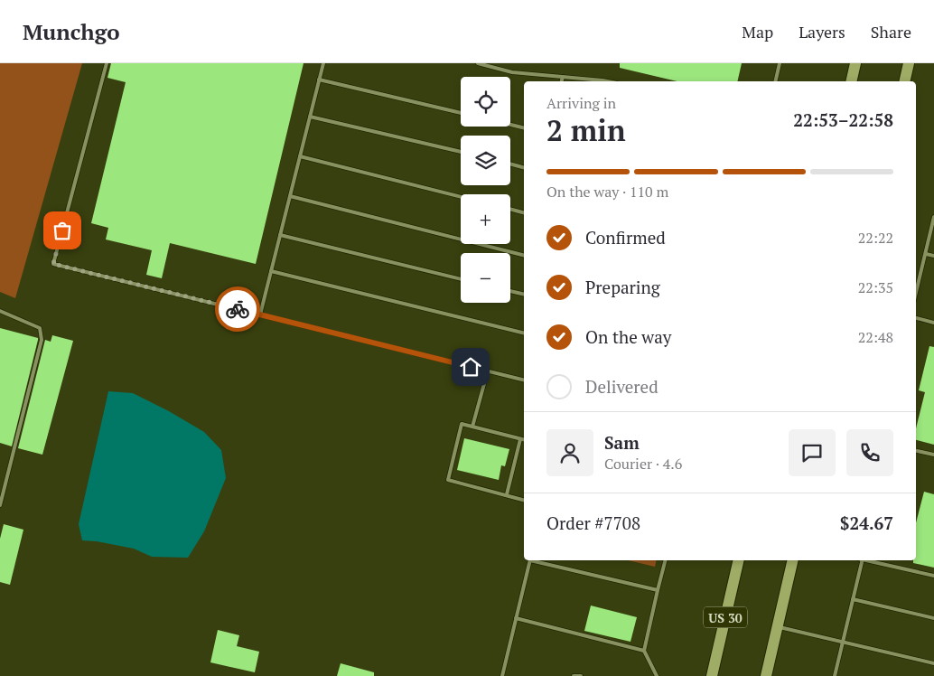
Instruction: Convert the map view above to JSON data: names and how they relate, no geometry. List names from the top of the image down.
{
  "streets": {
    "main road": ["US 30"]
  },
  "page": {
    "header": "Munchgo",
    "nav": ["Map", "Layers", "Share"],
    "map_buttons": ["+", "−"],
    "heading": ["2 min", "Arriving in", "22:53–22:58"],
    "panel": [
      "Sam",
      "Courier · 4.6",
      "Order #7708",
      "$24.67"
    ],
    "bar": "On the way · 110 m",
    "list": [
      ["Confirmed", "22:22"],
      ["Preparing", "22:35"],
      ["On the way", "22:48"],
      "Delivered"
    ]
  }
}
